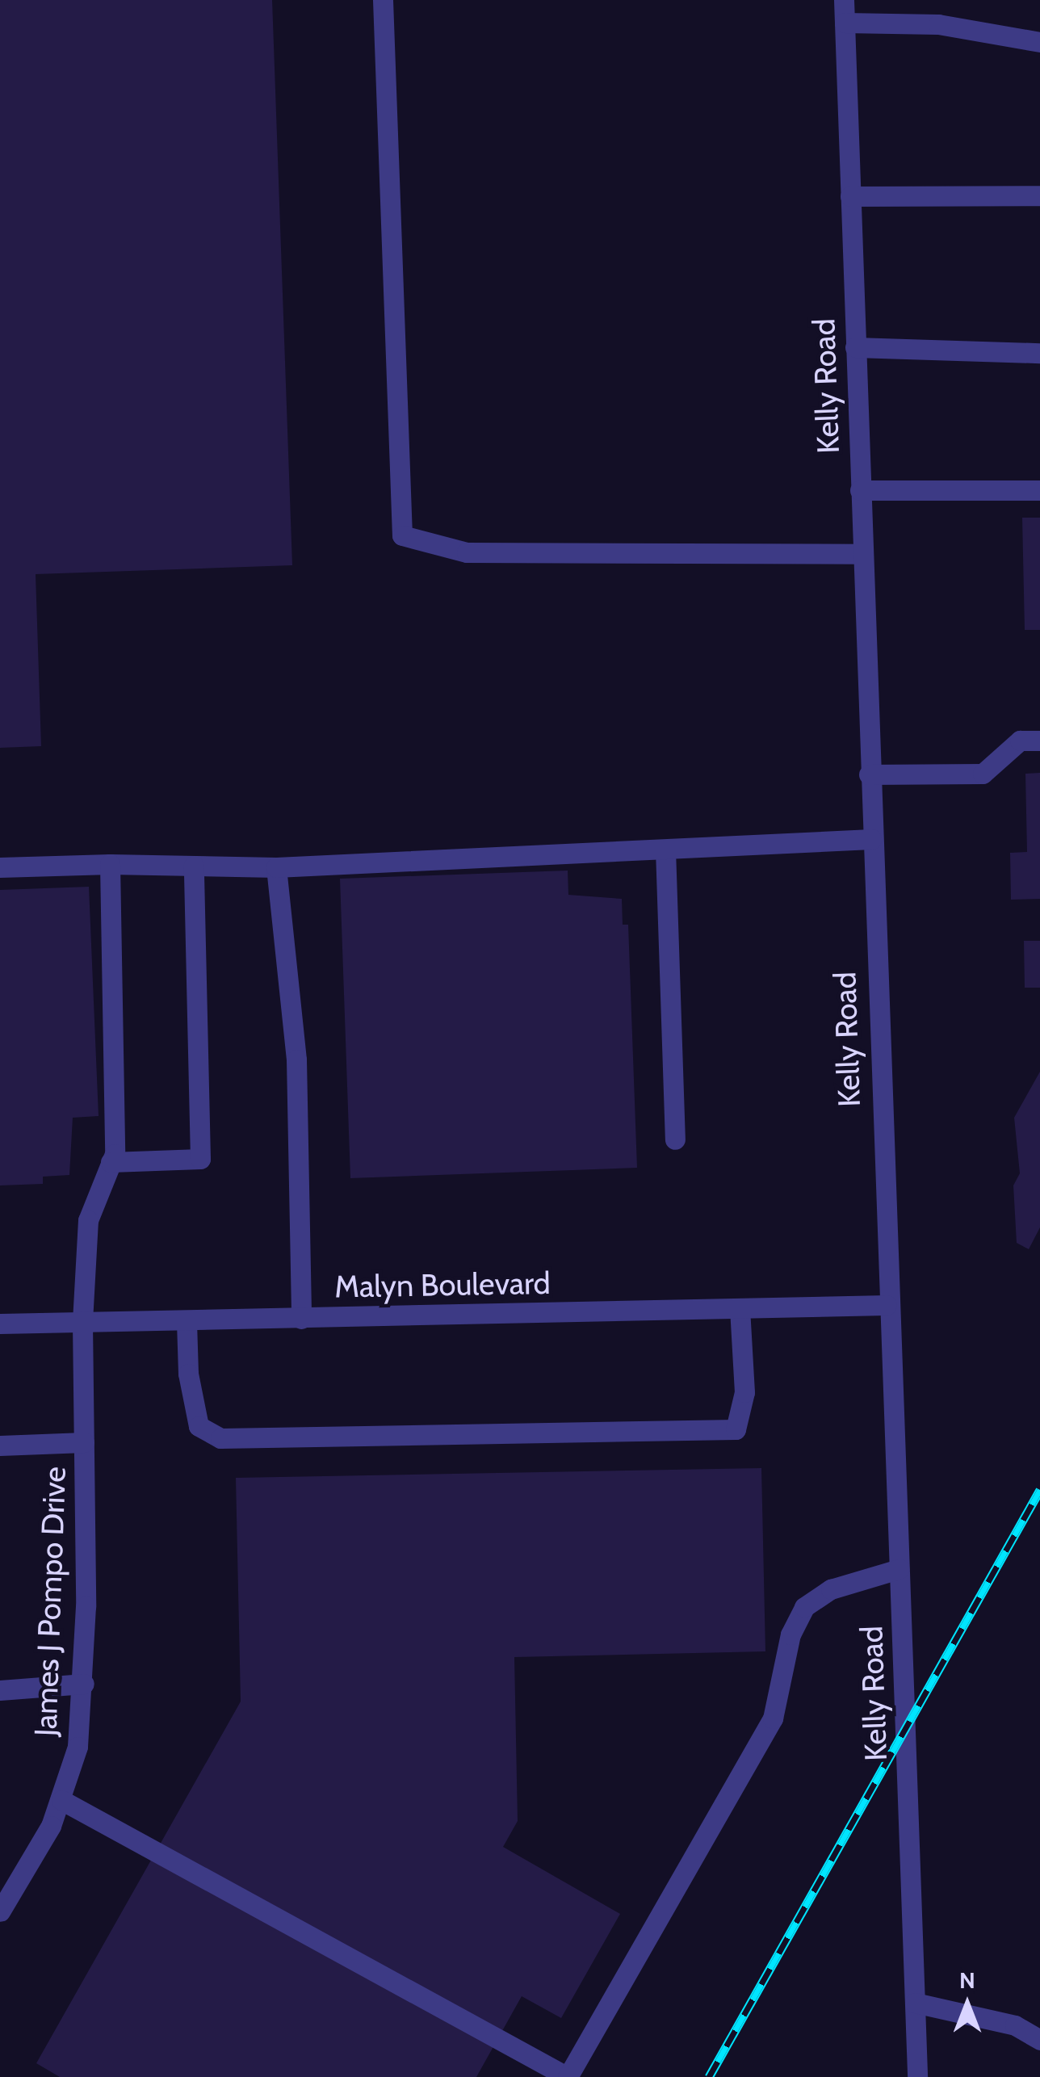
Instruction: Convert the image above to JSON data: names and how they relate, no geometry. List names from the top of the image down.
{
  "streets": {
    "street": ["Kelly Road", "Malyn Boulevard", "James J Pompo Drive"]
  },
  "crossings": [
    ["Kelly Road", "Malyn Boulevard"],
    ["Malyn Boulevard", "James J Pompo Drive"]
  ],
  "north": "top"
}
